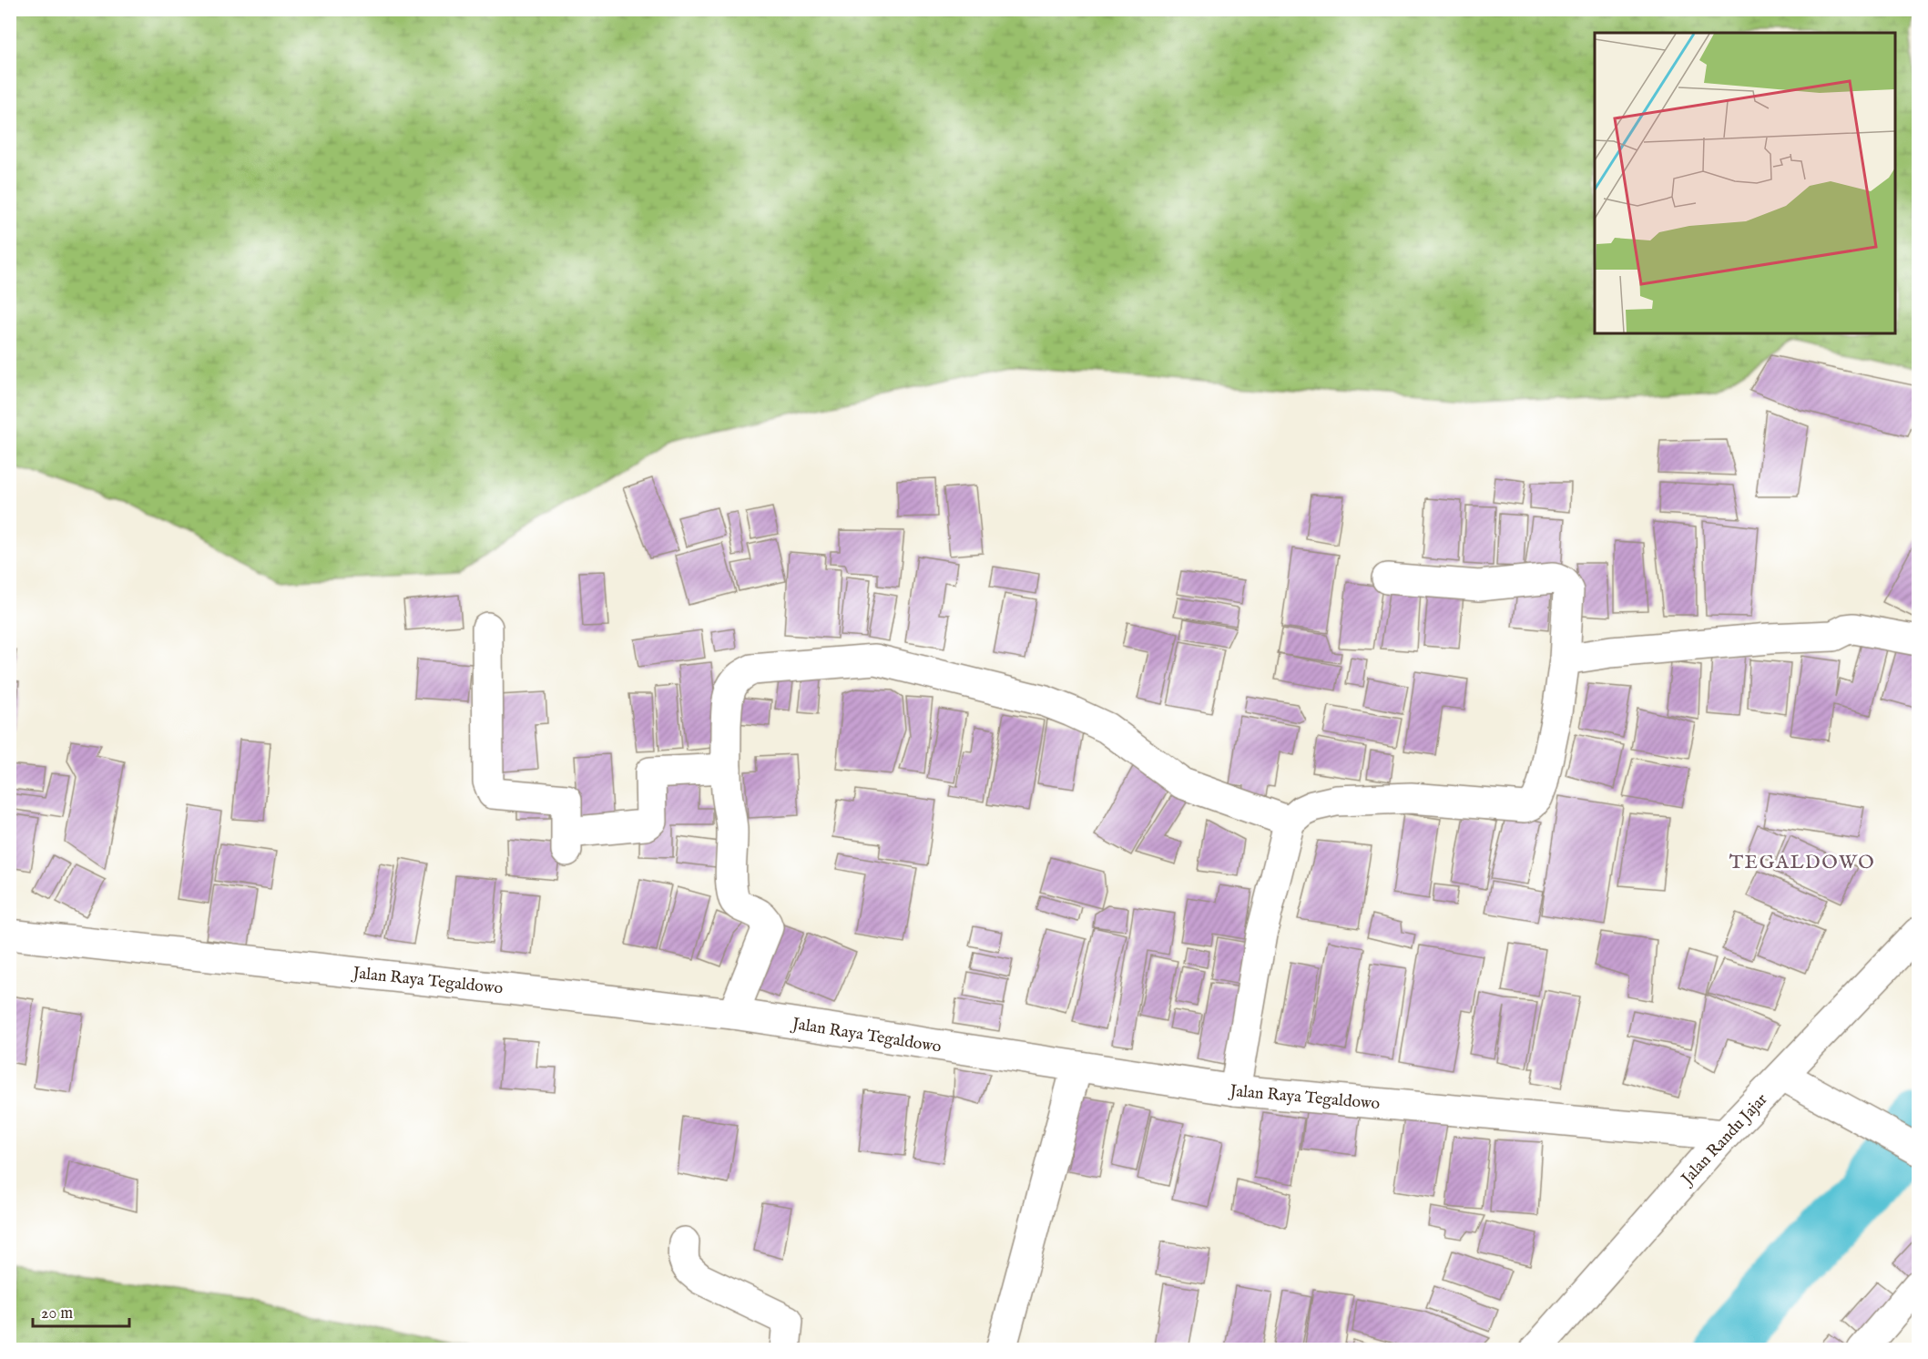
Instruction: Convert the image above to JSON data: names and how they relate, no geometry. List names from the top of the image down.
{
  "streets": {
    "street": ["Jalan Raya Tegaldowo", "Jalan Randu Jajar"]
  },
  "crossings": [
    ["Jalan Raya Tegaldowo", "Jalan Randu Jajar"]
  ],
  "districts": ["TEGALDOWO"],
  "scale_bar": "20 m"
}
